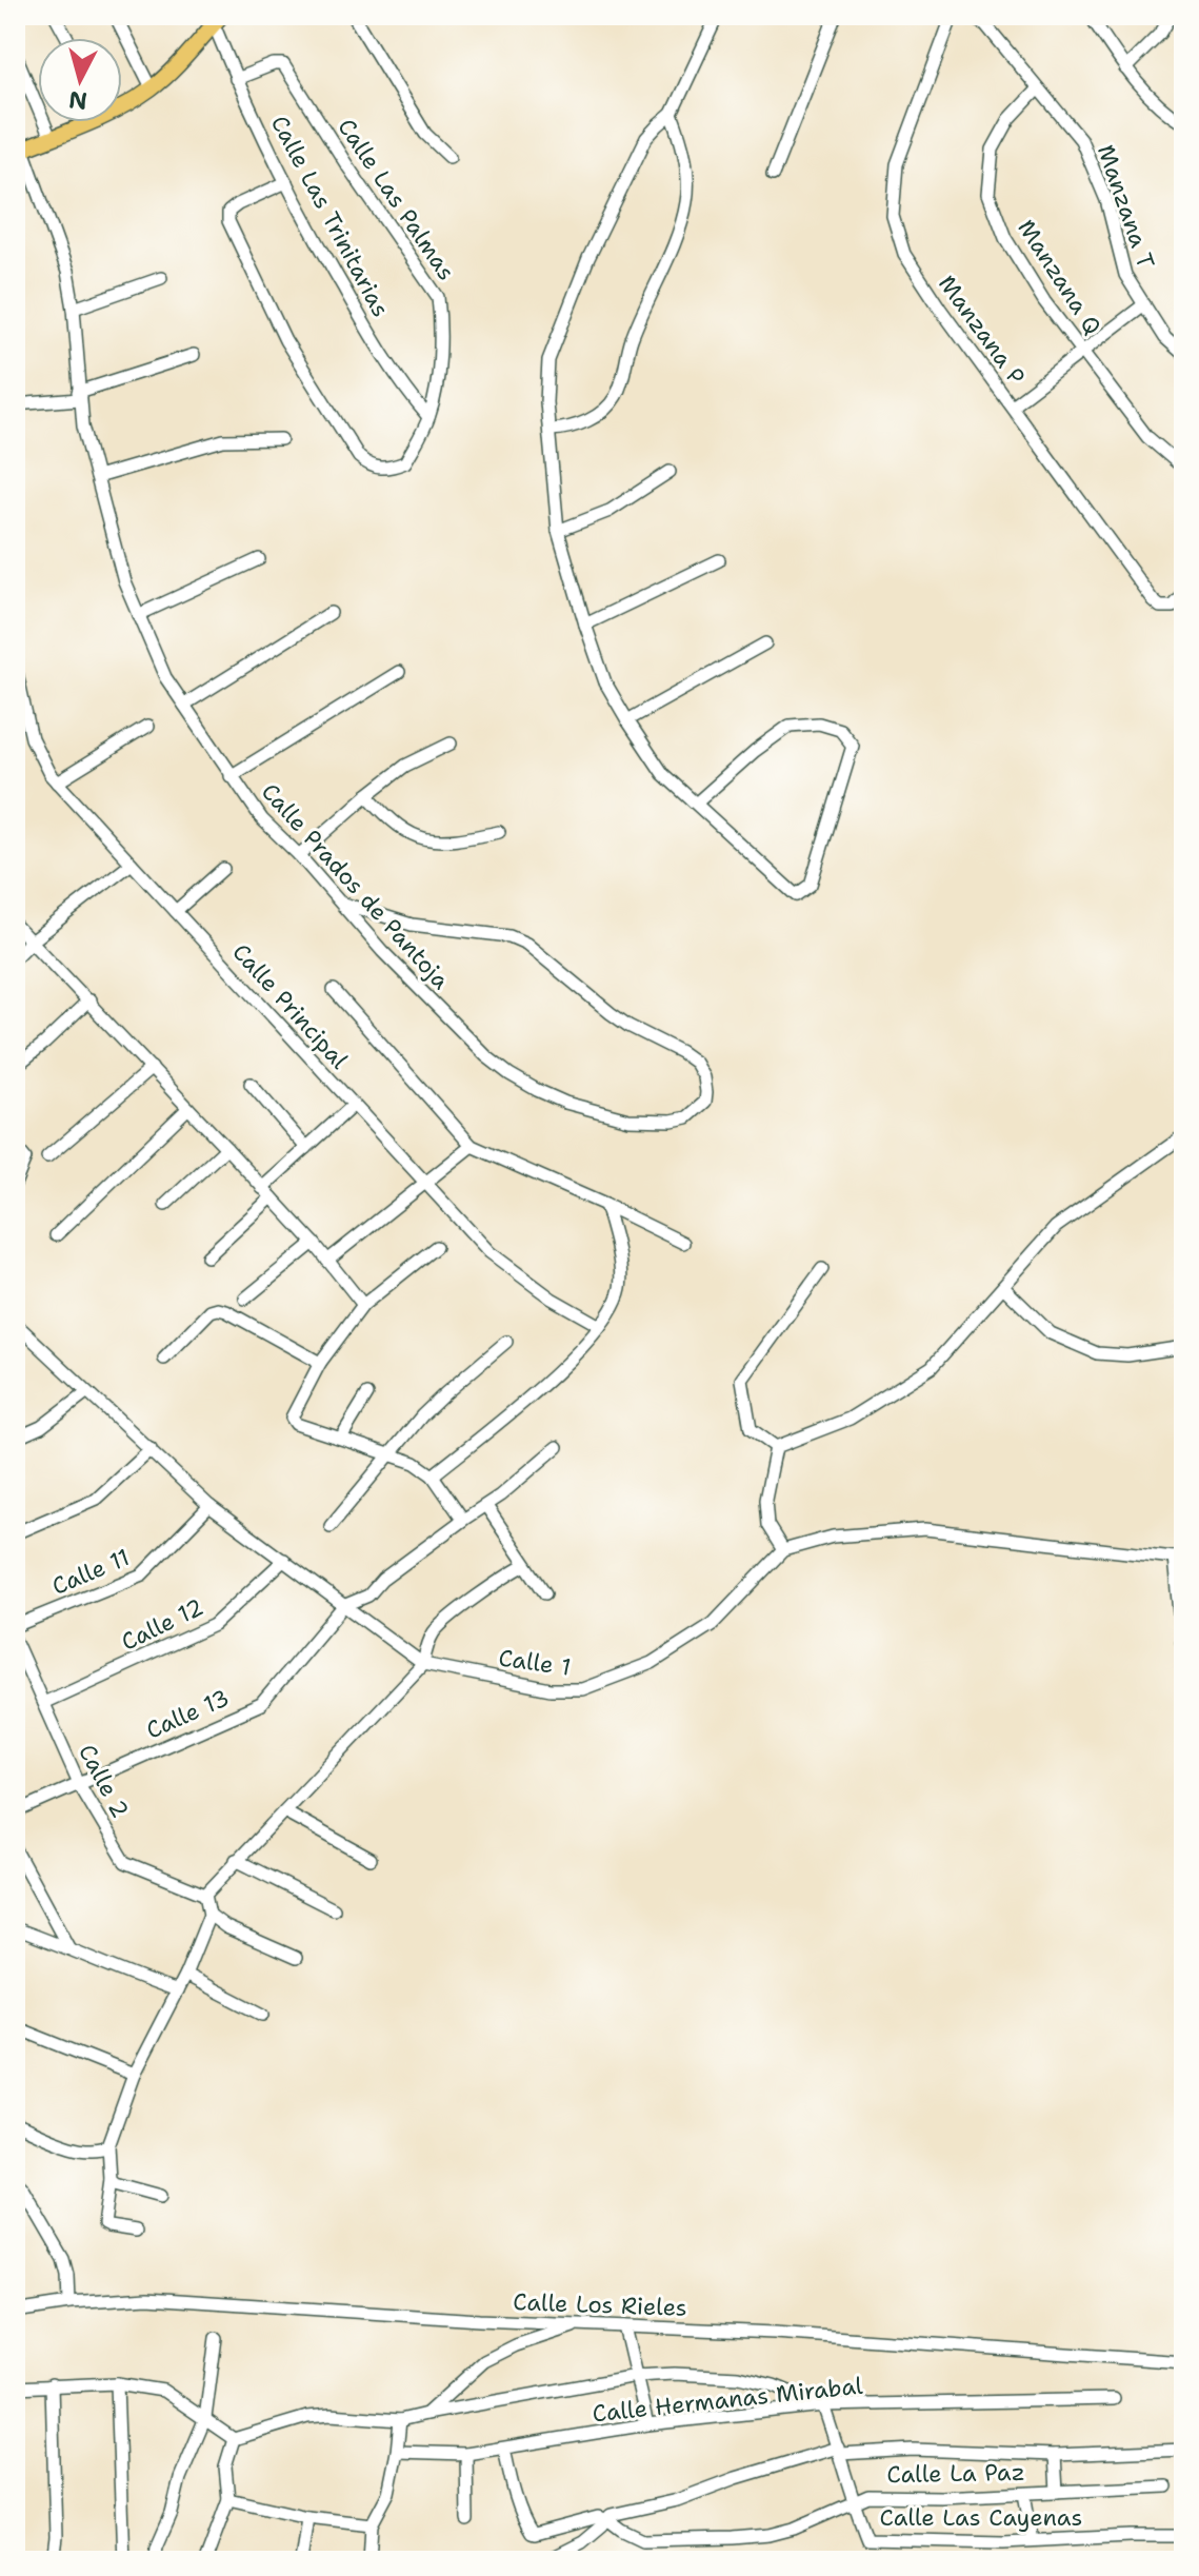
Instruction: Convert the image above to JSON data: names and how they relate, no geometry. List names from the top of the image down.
{
  "streets": {
    "street": [
      "Calle Las Palmas",
      "Manzana T",
      "Calle Las Trinitarias",
      "Manzana Q",
      "Manzana P",
      "Calle Prados de Pantoja",
      "Calle Principal",
      "Calle 11",
      "Calle 12",
      "Calle 1",
      "Calle 13",
      "Calle 2",
      "Calle Los Rieles",
      "Calle Hermanas Mirabal",
      "Calle La Paz",
      "Calle Las Cayenas"
    ]
  },
  "crossings": [
    ["Calle Las Palmas", "Calle Las Trinitarias"],
    ["Manzana T", "Manzana Q"],
    ["Calle 11", "Calle 1"],
    ["Calle 12", "Calle 1"],
    ["Calle 12", "Calle 2"],
    ["Calle 1", "Calle 13"],
    ["Calle 13", "Calle 2"],
    ["Calle Hermanas Mirabal", "Calle Las Cayenas"],
    ["Calle La Paz", "Calle Las Cayenas"]
  ],
  "north": "bottom"
}
